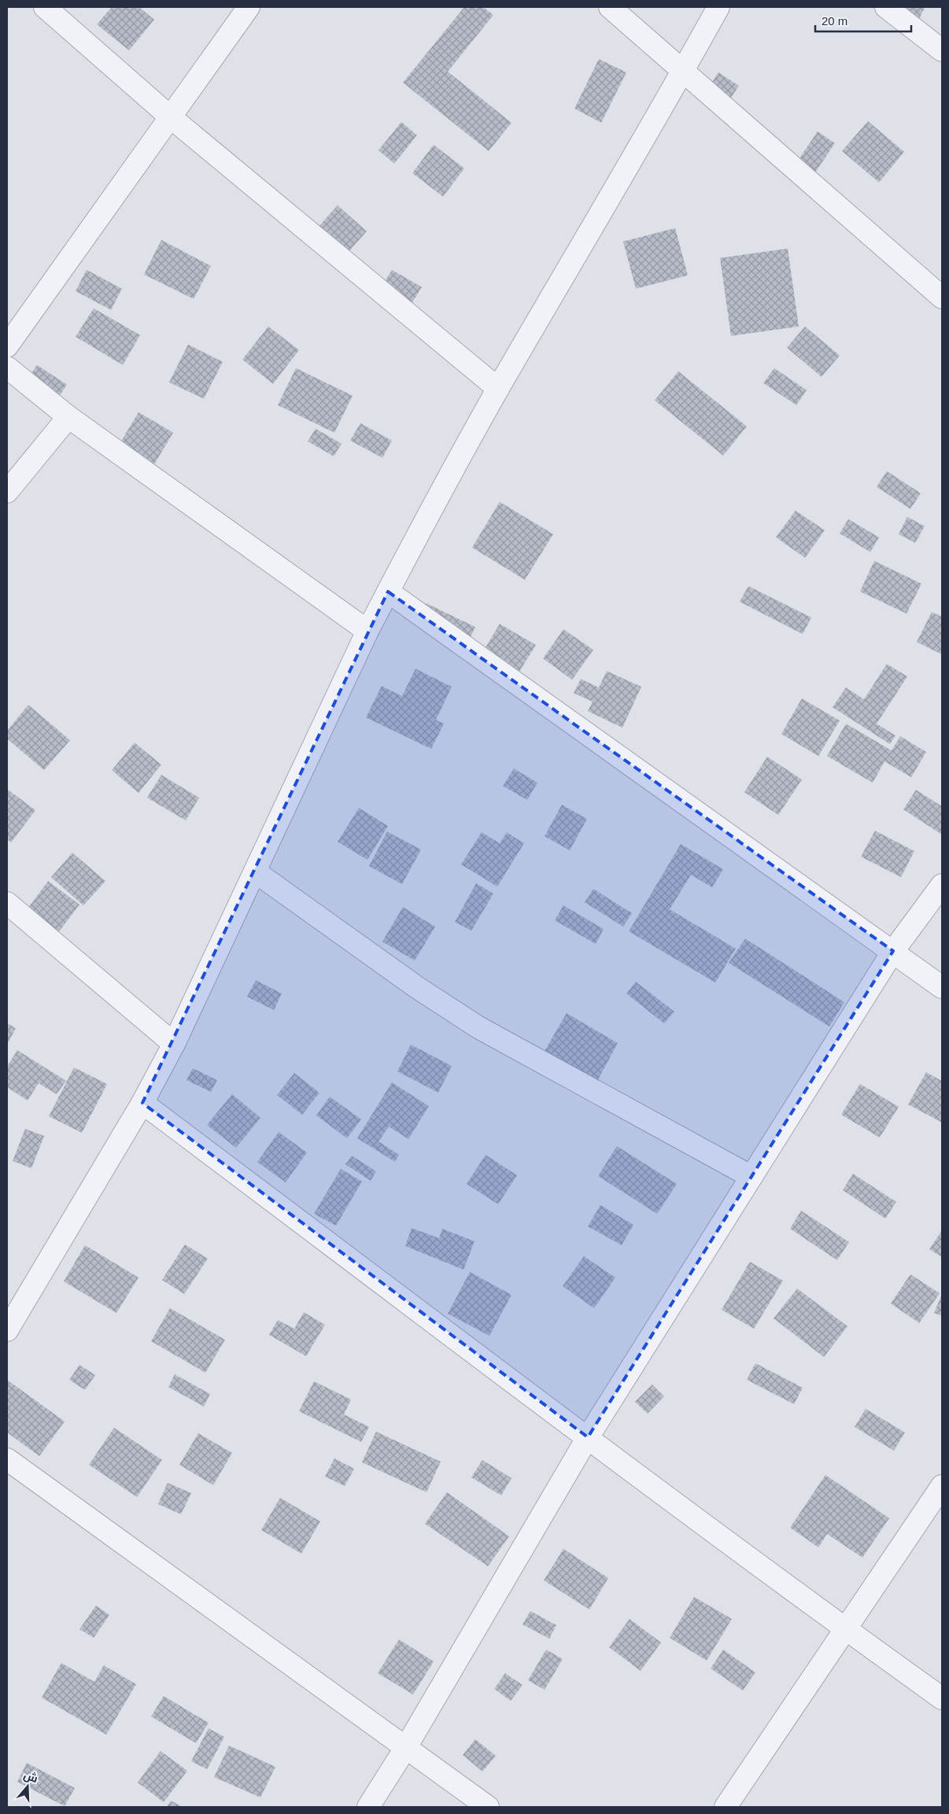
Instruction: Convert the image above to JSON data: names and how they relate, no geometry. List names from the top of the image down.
{
  "scale_bar": "20 m",
  "north": "top"
}
